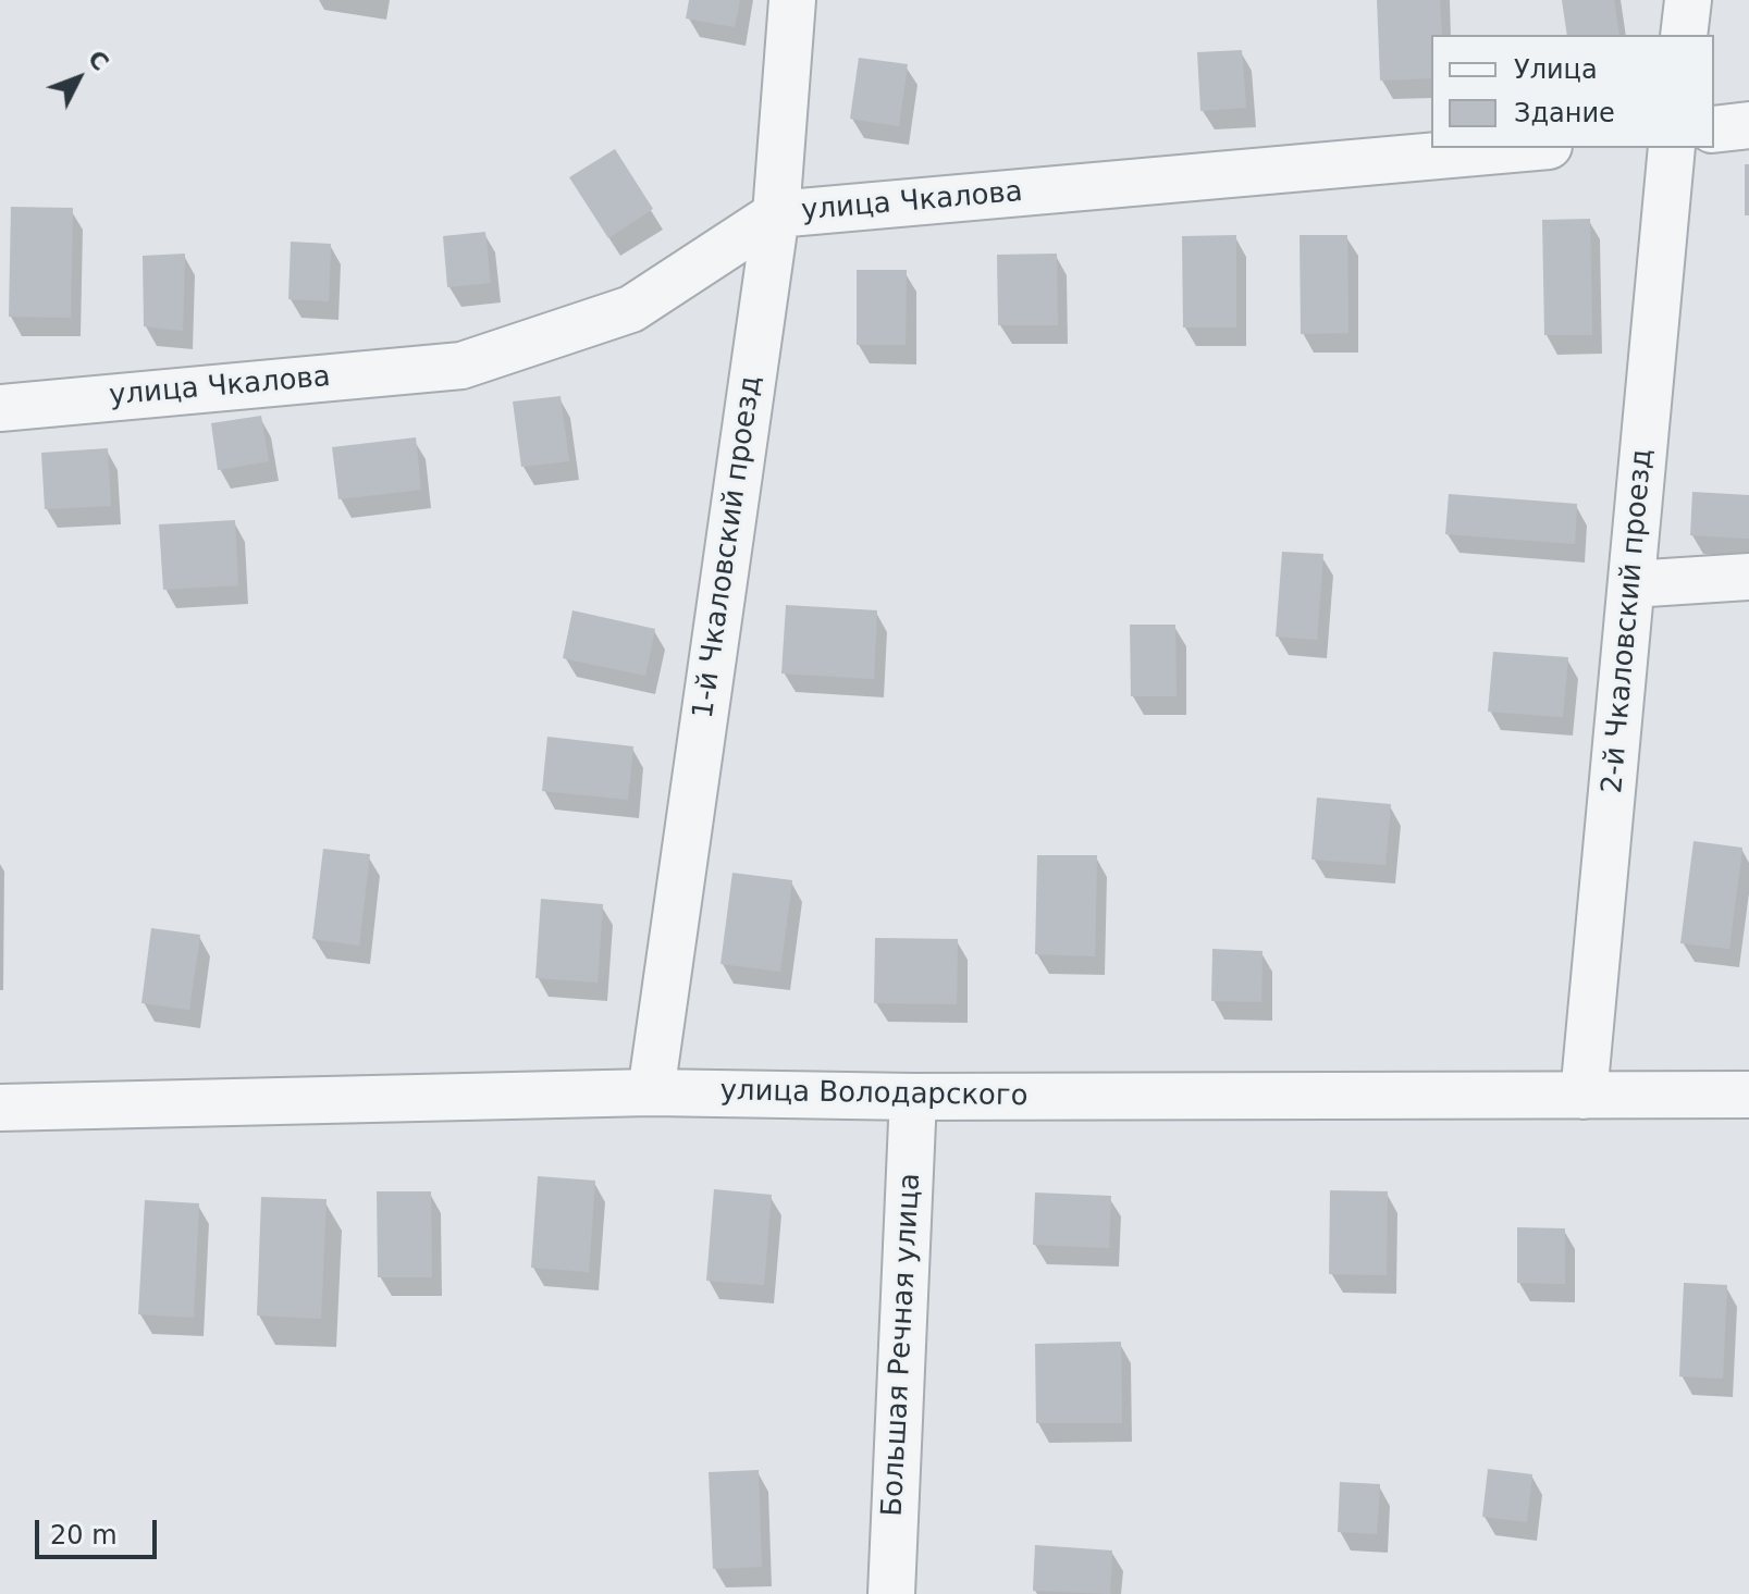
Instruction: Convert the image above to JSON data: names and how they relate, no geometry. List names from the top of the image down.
{
  "streets": {
    "street": [
      "улица Чкалова",
      "1-й Чкаловский проезд",
      "2-й Чкаловский проезд",
      "улица Володарского",
      "Большая Речная улица"
    ]
  },
  "crossings": [
    ["улица Чкалова", "1-й Чкаловский проезд"],
    ["1-й Чкаловский проезд", "улица Володарского"],
    ["2-й Чкаловский проезд", "улица Володарского"],
    ["улица Володарского", "Большая Речная улица"]
  ],
  "legend": ["Улица", "Здание"],
  "scale_bar": "20 m",
  "north": "top right"
}
